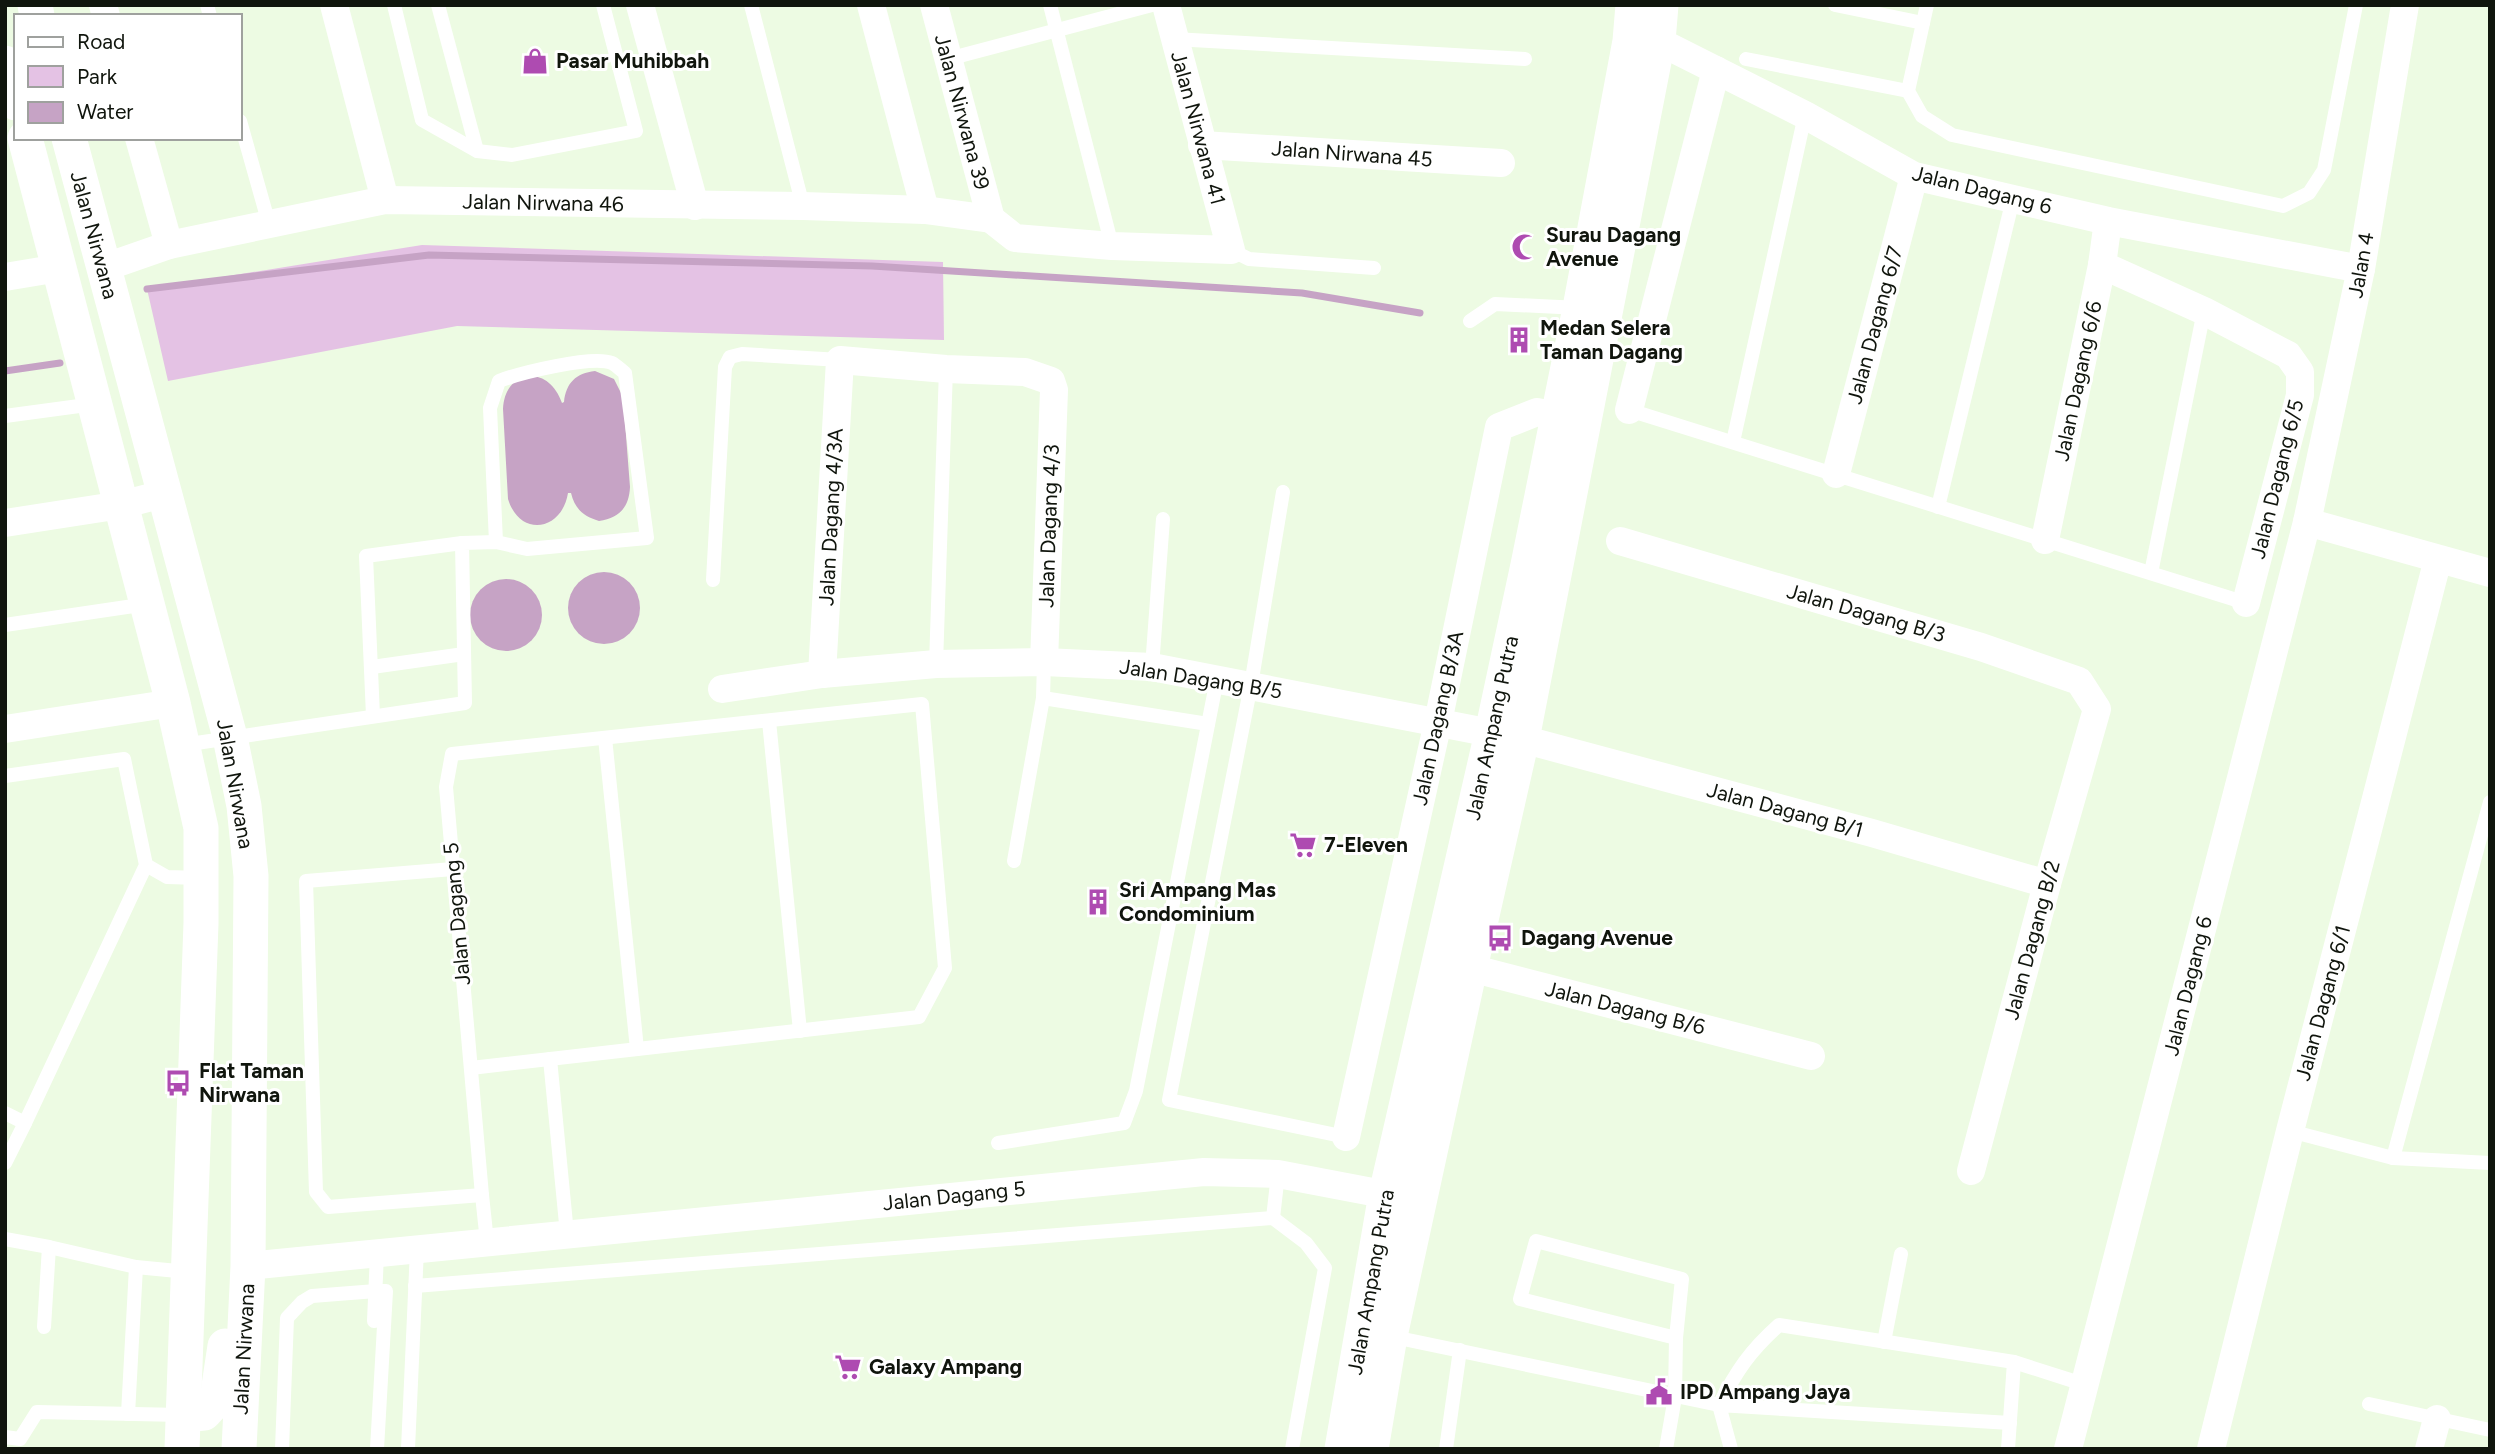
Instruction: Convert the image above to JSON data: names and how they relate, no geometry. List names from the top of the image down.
{
  "streets": {
    "street": [
      "Jalan Nirwana 39",
      "Jalan Nirwana 41",
      "Jalan Nirwana 45",
      "Jalan Dagang 6",
      "Jalan Nirwana 46",
      "Jalan Nirwana",
      "Jalan 4",
      "Jalan Dagang 6/7",
      "Jalan Dagang 6/6",
      "Jalan Dagang 6/5",
      "Jalan Dagang 4/3A",
      "Jalan Dagang 4/3",
      "Jalan Dagang B/3",
      "Jalan Dagang B/5",
      "Jalan Dagang B/3A",
      "Jalan Ampang Putra",
      "Jalan Dagang B/1",
      "Jalan Dagang 5",
      "Jalan Dagang B/2",
      "Jalan Dagang 6/1",
      "Jalan Dagang B/6"
    ]
  },
  "crossings": [
    ["Jalan Nirwana 39", "Jalan Nirwana 46"],
    ["Jalan Nirwana 41", "Jalan Nirwana 45"],
    ["Jalan Dagang 6", "Jalan 4"],
    ["Jalan Dagang 6", "Jalan Dagang 6/7"],
    ["Jalan Dagang 6", "Jalan Dagang 6/6"],
    ["Jalan Dagang 6", "Jalan Ampang Putra"],
    ["Jalan Nirwana 46", "Jalan Nirwana"],
    ["Jalan Nirwana", "Jalan Dagang 5"],
    ["Jalan Dagang 6/6", "Jalan Dagang 6/5"],
    ["Jalan Dagang 4/3A", "Jalan Dagang B/5"],
    ["Jalan Dagang 4/3", "Jalan Dagang B/5"],
    ["Jalan Dagang B/3", "Jalan Dagang B/2"],
    ["Jalan Dagang B/5", "Jalan Dagang B/3A"],
    ["Jalan Dagang B/5", "Jalan Ampang Putra"],
    ["Jalan Dagang B/5", "Jalan Dagang B/1"],
    ["Jalan Dagang B/3A", "Jalan Ampang Putra"],
    ["Jalan Ampang Putra", "Jalan Dagang B/1"],
    ["Jalan Ampang Putra", "Jalan Dagang 5"],
    ["Jalan Ampang Putra", "Jalan Dagang B/6"],
    ["Jalan Dagang B/1", "Jalan Dagang B/2"]
  ],
  "places": {
    "shop": ["Pasar Muhibbah"],
    "mosque": ["Surau Dagang Avenue"],
    "building": ["Medan Selera Taman Dagang", "Sri Ampang Mas Condominium"],
    "supermarket": ["7-Eleven", "Galaxy Ampang"],
    "bus stop": ["Dagang Avenue", "Flat Taman Nirwana"],
    "public building": ["IPD Ampang Jaya"]
  },
  "legend": ["Road", "Park", "Water"]
}
